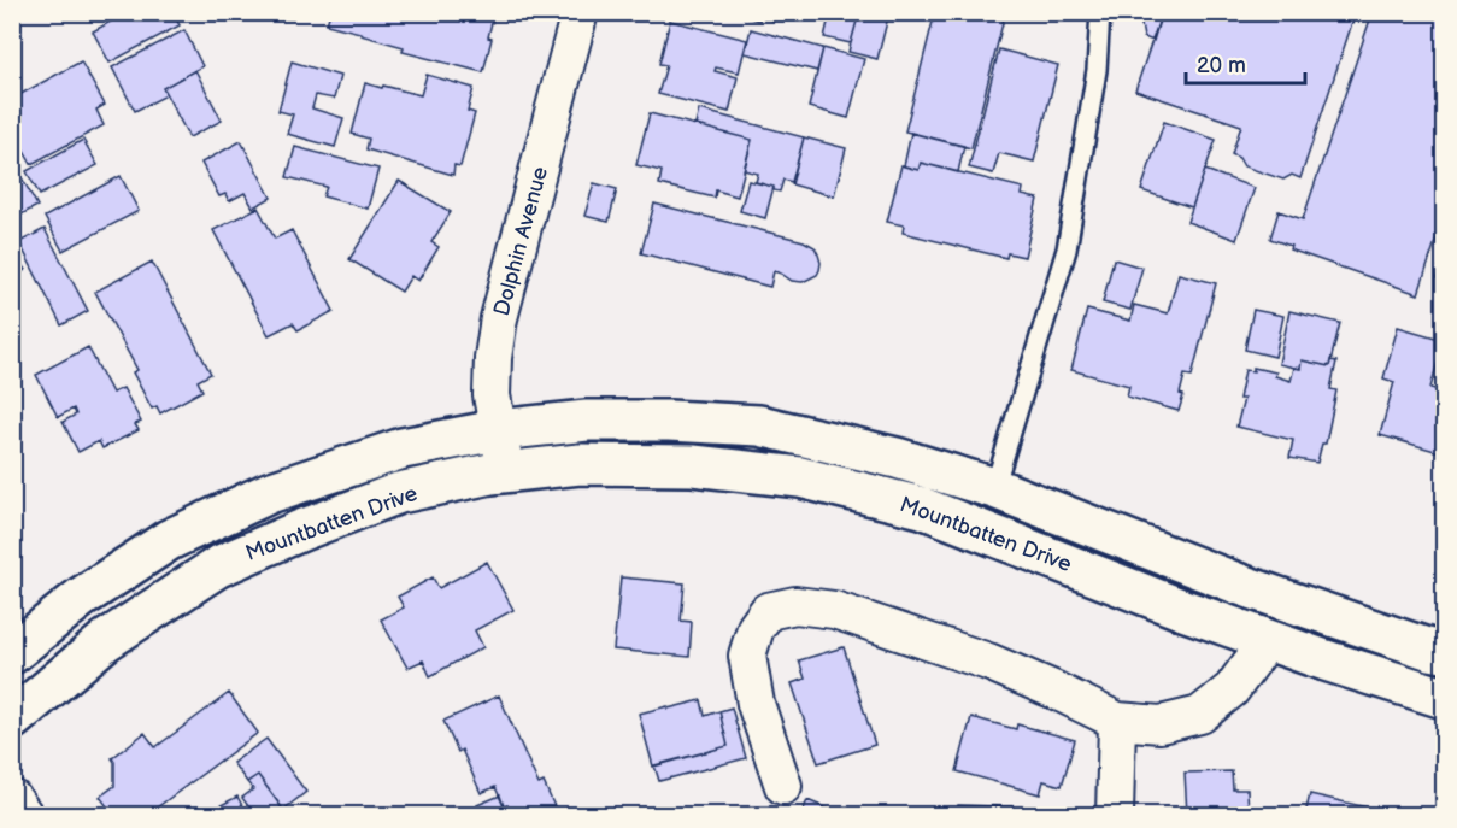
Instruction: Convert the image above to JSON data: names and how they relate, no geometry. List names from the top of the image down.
{
  "streets": {
    "main road": ["Mountbatten Drive"],
    "street": ["Dolphin Avenue"]
  },
  "crossings": [
    ["Dolphin Avenue", "Mountbatten Drive"]
  ],
  "scale_bar": "20 m"
}
